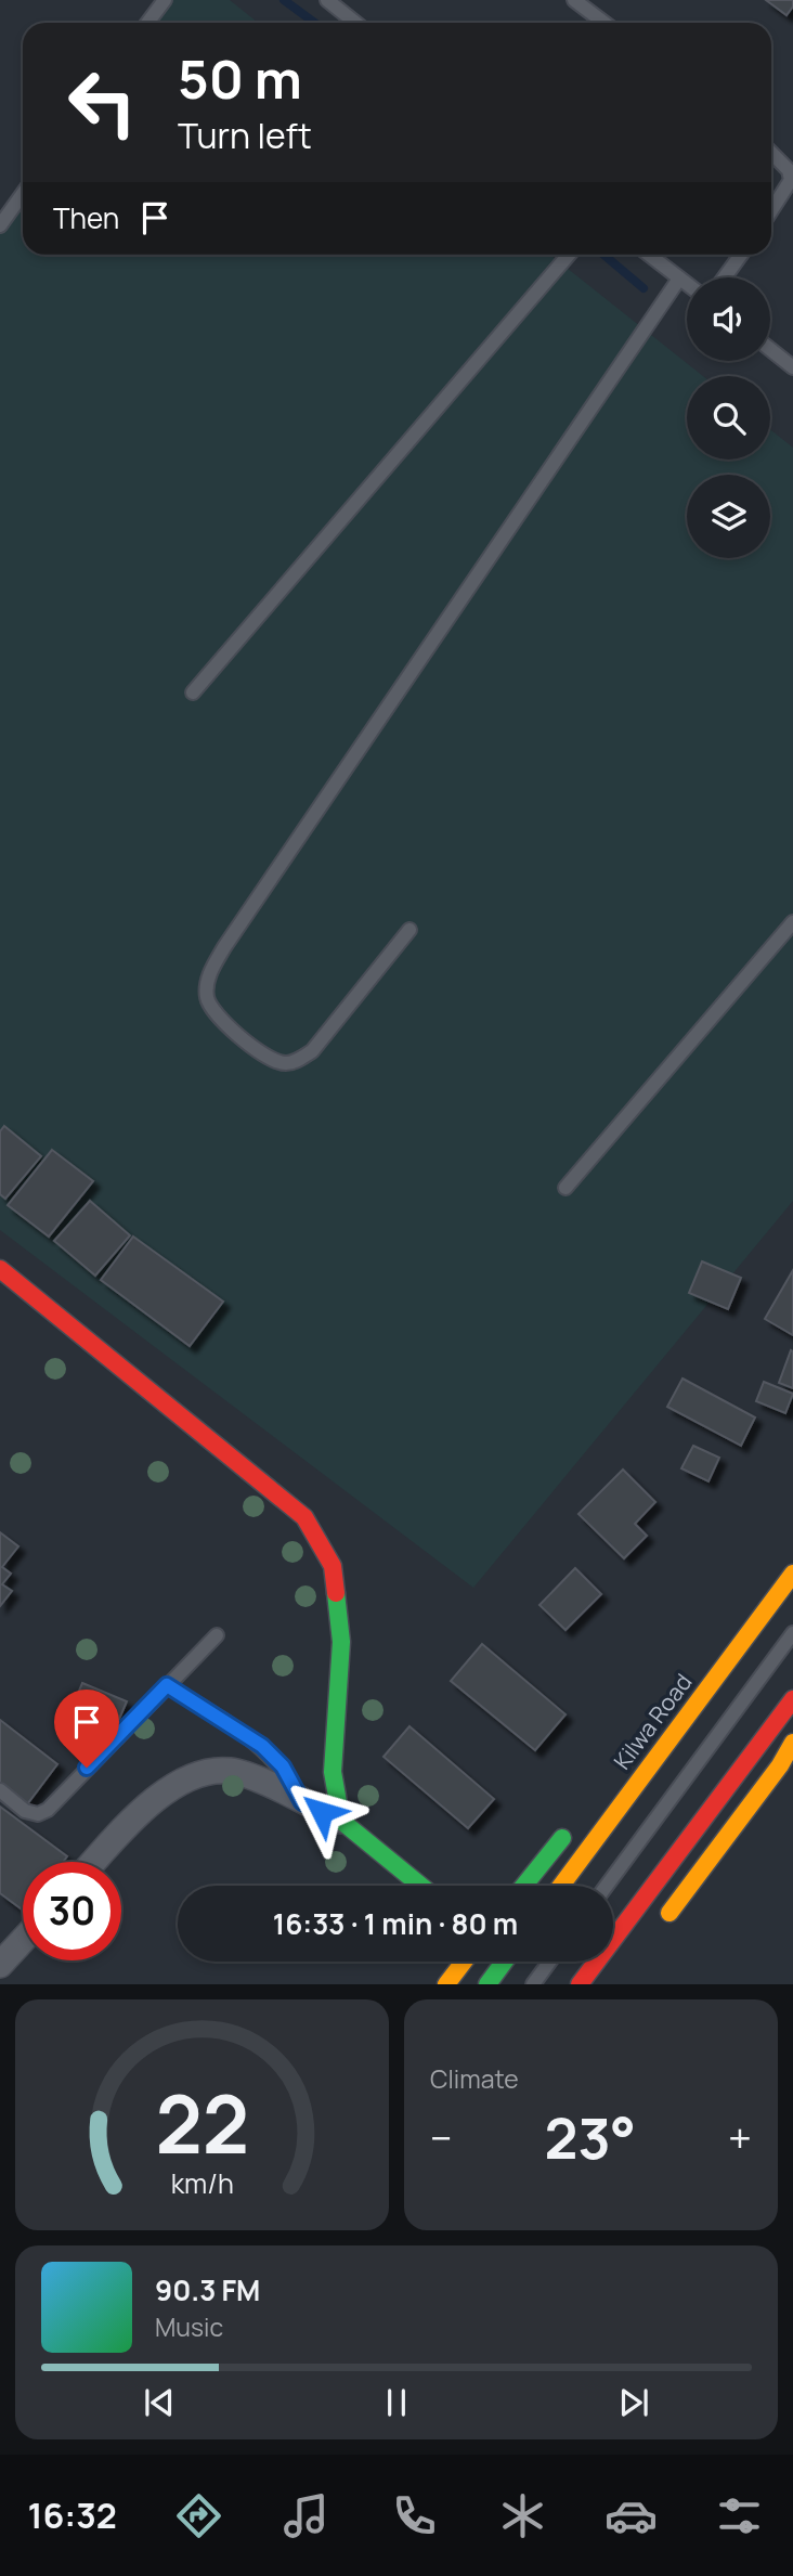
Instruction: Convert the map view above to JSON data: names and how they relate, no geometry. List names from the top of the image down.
{
  "streets": {
    "main road": ["Kilwa Road"]
  },
  "page": {
    "turn": ["50 m", "Turn left"],
    "then": "Then",
    "limit": "30",
    "trip": "16:33 · 1 min · 80 m",
    "tile": "Climate",
    "heat": ["−", "23°", "+"],
    "song": ["90.3 FM", "Music"],
    "tabs": "16:32",
    "gauge": ["22", "km/h"]
  }
}
